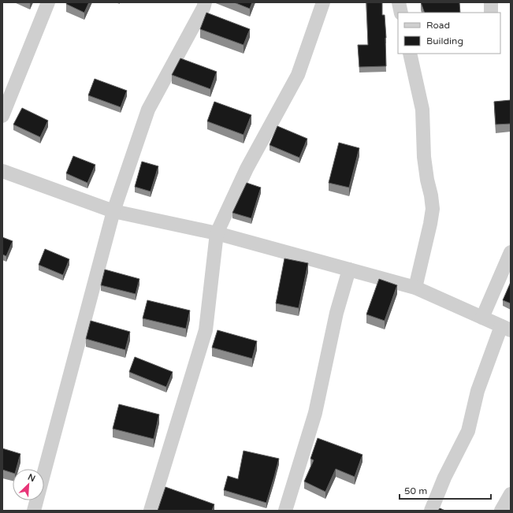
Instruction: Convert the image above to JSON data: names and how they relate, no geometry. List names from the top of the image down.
{
  "legend": ["Road", "Building"],
  "scale_bar": "50 m",
  "north": "top right"
}
